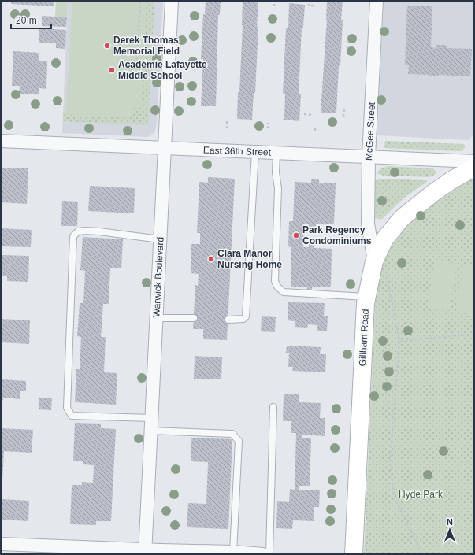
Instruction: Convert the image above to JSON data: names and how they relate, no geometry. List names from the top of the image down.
{
  "streets": {
    "main road": ["Gillham Road"],
    "street": ["McGee Street", "East 36th Street", "Warwick Boulevard"]
  },
  "crossings": [
    ["McGee Street", "East 36th Street"],
    ["McGee Street", "Gillham Road"],
    ["East 36th Street", "Warwick Boulevard"]
  ],
  "parks": ["Hyde Park"],
  "places": [
    "Derek Thomas Memorial Field",
    "Académie Lafayette Middle School",
    "Park Regency Condominiums",
    "Clara Manor Nursing Home"
  ],
  "scale_bar": "20 m",
  "north": "top"
}
